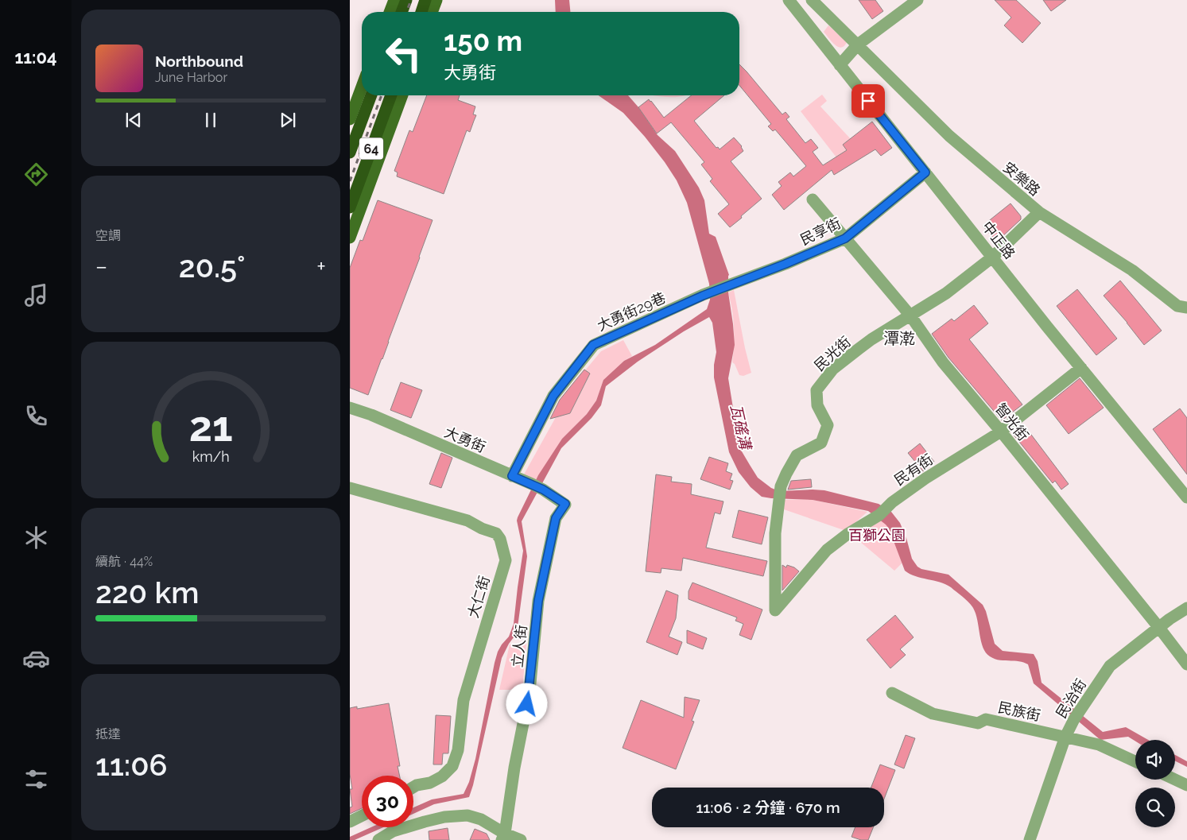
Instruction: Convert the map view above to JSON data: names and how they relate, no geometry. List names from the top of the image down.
{
  "streets": {
    "highway": ["64"],
    "street": [
      "安樂路",
      "民享街",
      "中正路",
      "大勇街29巷",
      "民光街",
      "智光街",
      "大勇街",
      "民有街",
      "大仁街",
      "立人街",
      "民治街",
      "民族街"
    ]
  },
  "crossings": [
    ["安樂路", "民光街"],
    ["民享街", "中正路"],
    ["民享街", "大勇街29巷"],
    ["民享街", "智光街"],
    ["中正路", "民光街"],
    ["中正路", "民有街"],
    ["大勇街29巷", "大勇街"],
    ["民光街", "智光街"],
    ["民光街", "民有街"],
    ["智光街", "民有街"],
    ["智光街", "民治街"],
    ["大勇街", "立人街"],
    ["民治街", "民族街"]
  ],
  "districts": ["潭漧"],
  "water": ["瓦磘溝"],
  "parks": ["百獅公園"],
  "page": {
    "tabs": "11:04",
    "turn": ["150 m", "大勇街"],
    "song": ["Northbound", "June Harbor"],
    "tile": [
      "空調",
      ["續航 · 44%", "220 km"],
      ["抵達", "11:06"]
    ],
    "heat": ["−", "20.5°", "+"],
    "limit": "30",
    "trip": "11:06 · 2 分鐘 · 670 m",
    "gauge": ["21", "km/h"]
  }
}
